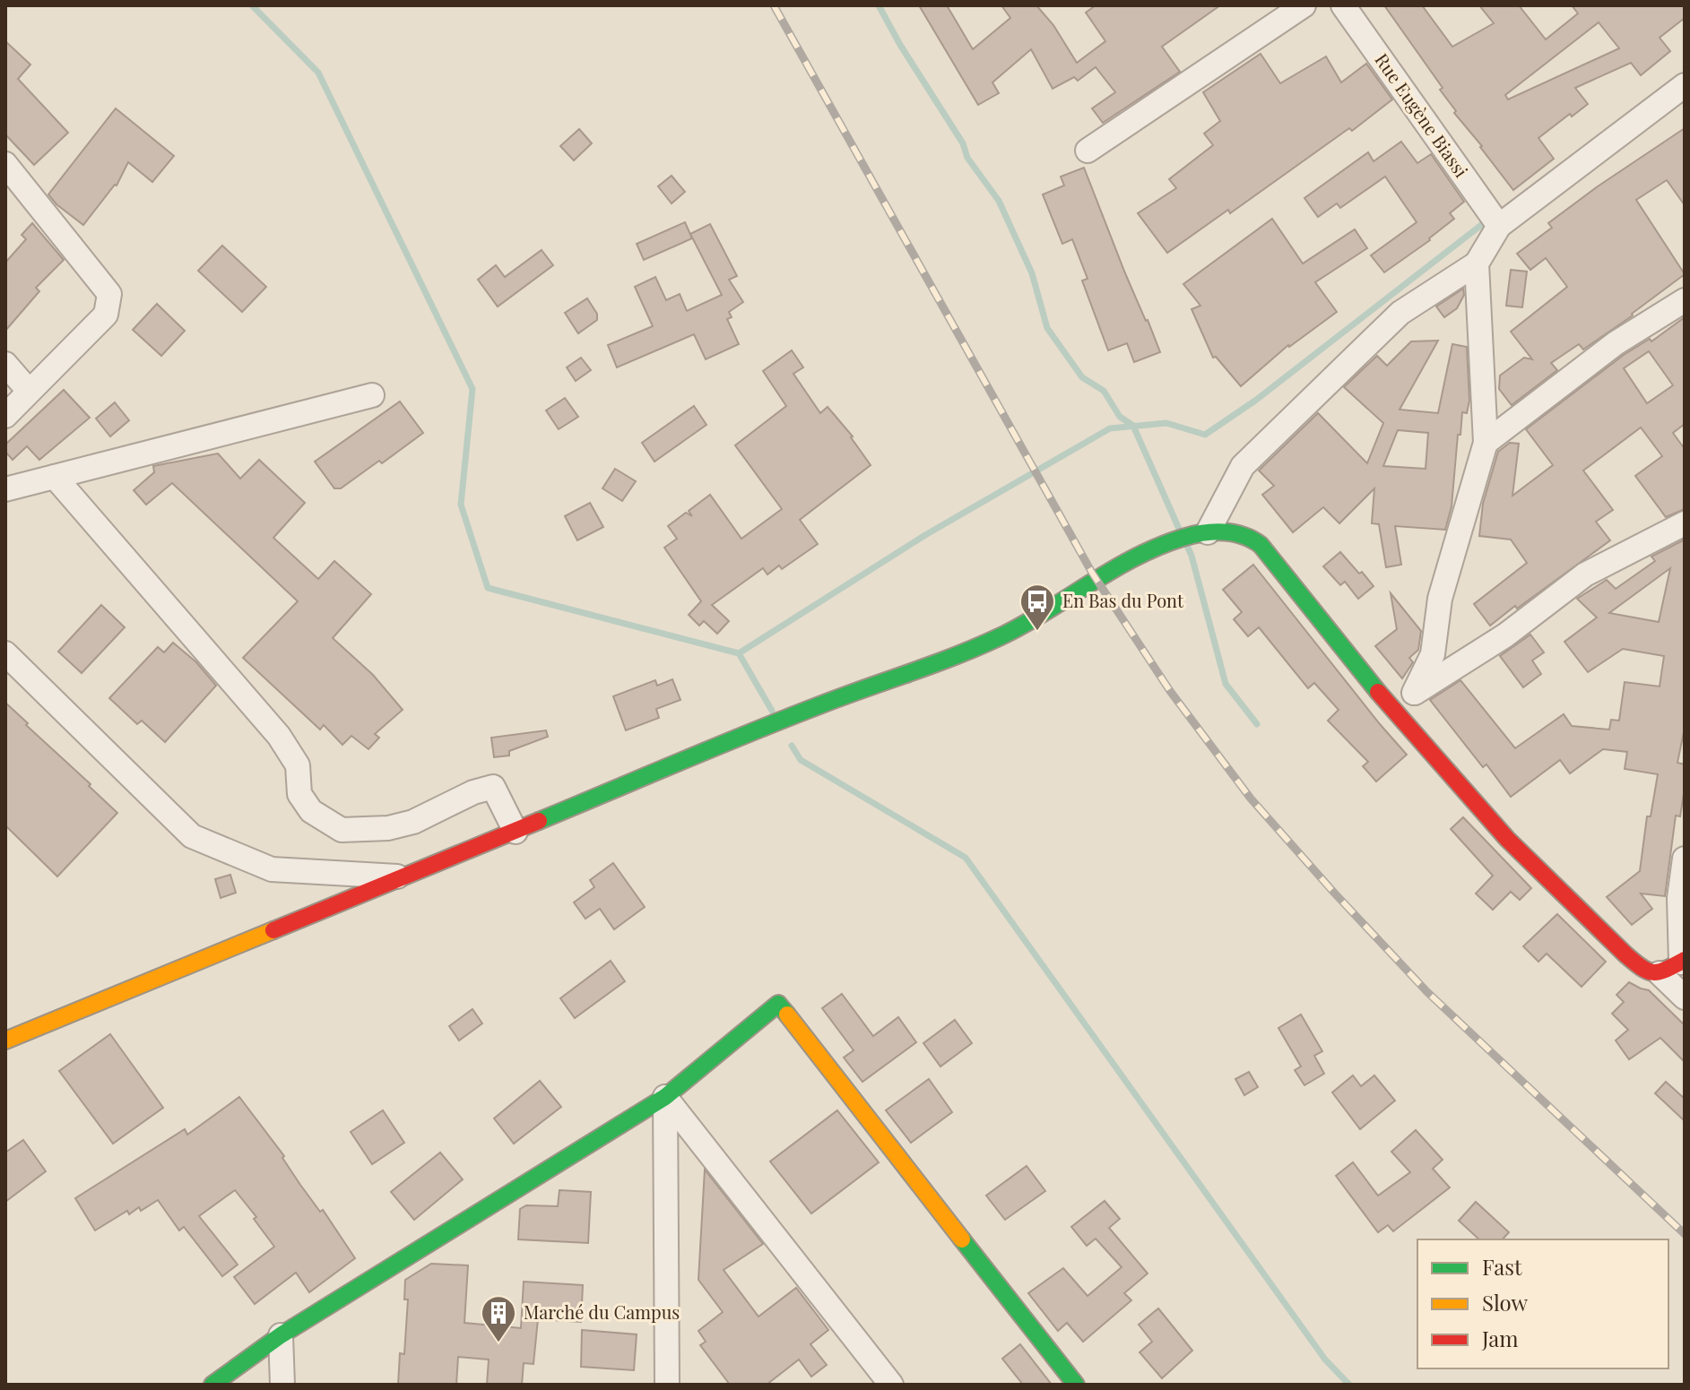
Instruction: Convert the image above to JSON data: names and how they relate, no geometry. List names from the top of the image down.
{
  "streets": {
    "street": ["Rue Eugène Biassi"]
  },
  "places": {
    "bus stop": ["En Bas du Pont"],
    "building": ["Marché du Campus"]
  },
  "legend": ["Fast", "Slow", "Jam"]
}
